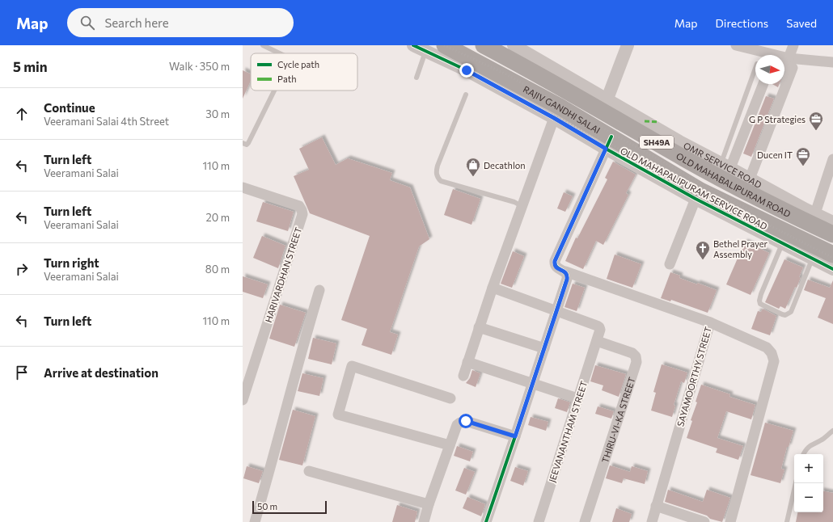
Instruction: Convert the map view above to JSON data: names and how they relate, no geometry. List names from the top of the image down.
{
  "streets": {
    "main road": ["RAJIV GANDHI SALAI", "SH49A", "OLD MAHABALIPURAM ROAD"],
    "street": [
      "OMR SERVICE ROAD",
      "OLD MAHAPALIPURAM SERVICE ROAD",
      "HARIVARDHAN STREET",
      "SAYAMOORTHY STREET",
      "THIRU-VI-KA STREET",
      "JEEVANANTHAM STREET"
    ]
  },
  "crossings": [
    ["RAJIV GANDHI SALAI", "OLD MAHAPALIPURAM SERVICE ROAD"],
    ["OMR SERVICE ROAD", "OLD MAHABALIPURAM ROAD"],
    ["THIRU-VI-KA STREET", "JEEVANANTHAM STREET"]
  ],
  "places": {
    "office": ["G P Strategies", "Ducen IT"],
    "shop": ["Decathlon"],
    "church": ["Bethel Prayer Assembly"]
  },
  "legend": ["Cycle path", "Path"],
  "scale_bar": "50 m",
  "north": "right",
  "page": {
    "header": "Map",
    "search": "Search here",
    "nav": ["Map", "Directions", "Saved"],
    "heading": ["5 min", "Walk · 350 m"],
    "list": [
      ["Continue", "Veeramani Salai 4th Street", "30 m"],
      ["Turn left", "Veeramani Salai", "110 m"],
      ["Turn left", "Veeramani Salai", "20 m"],
      ["Turn right", "Veeramani Salai", "80 m"],
      ["Turn left", "110 m"],
      "Arrive at destination"
    ],
    "map_buttons": ["+", "−"],
    "scale": "50 m"
  }
}
